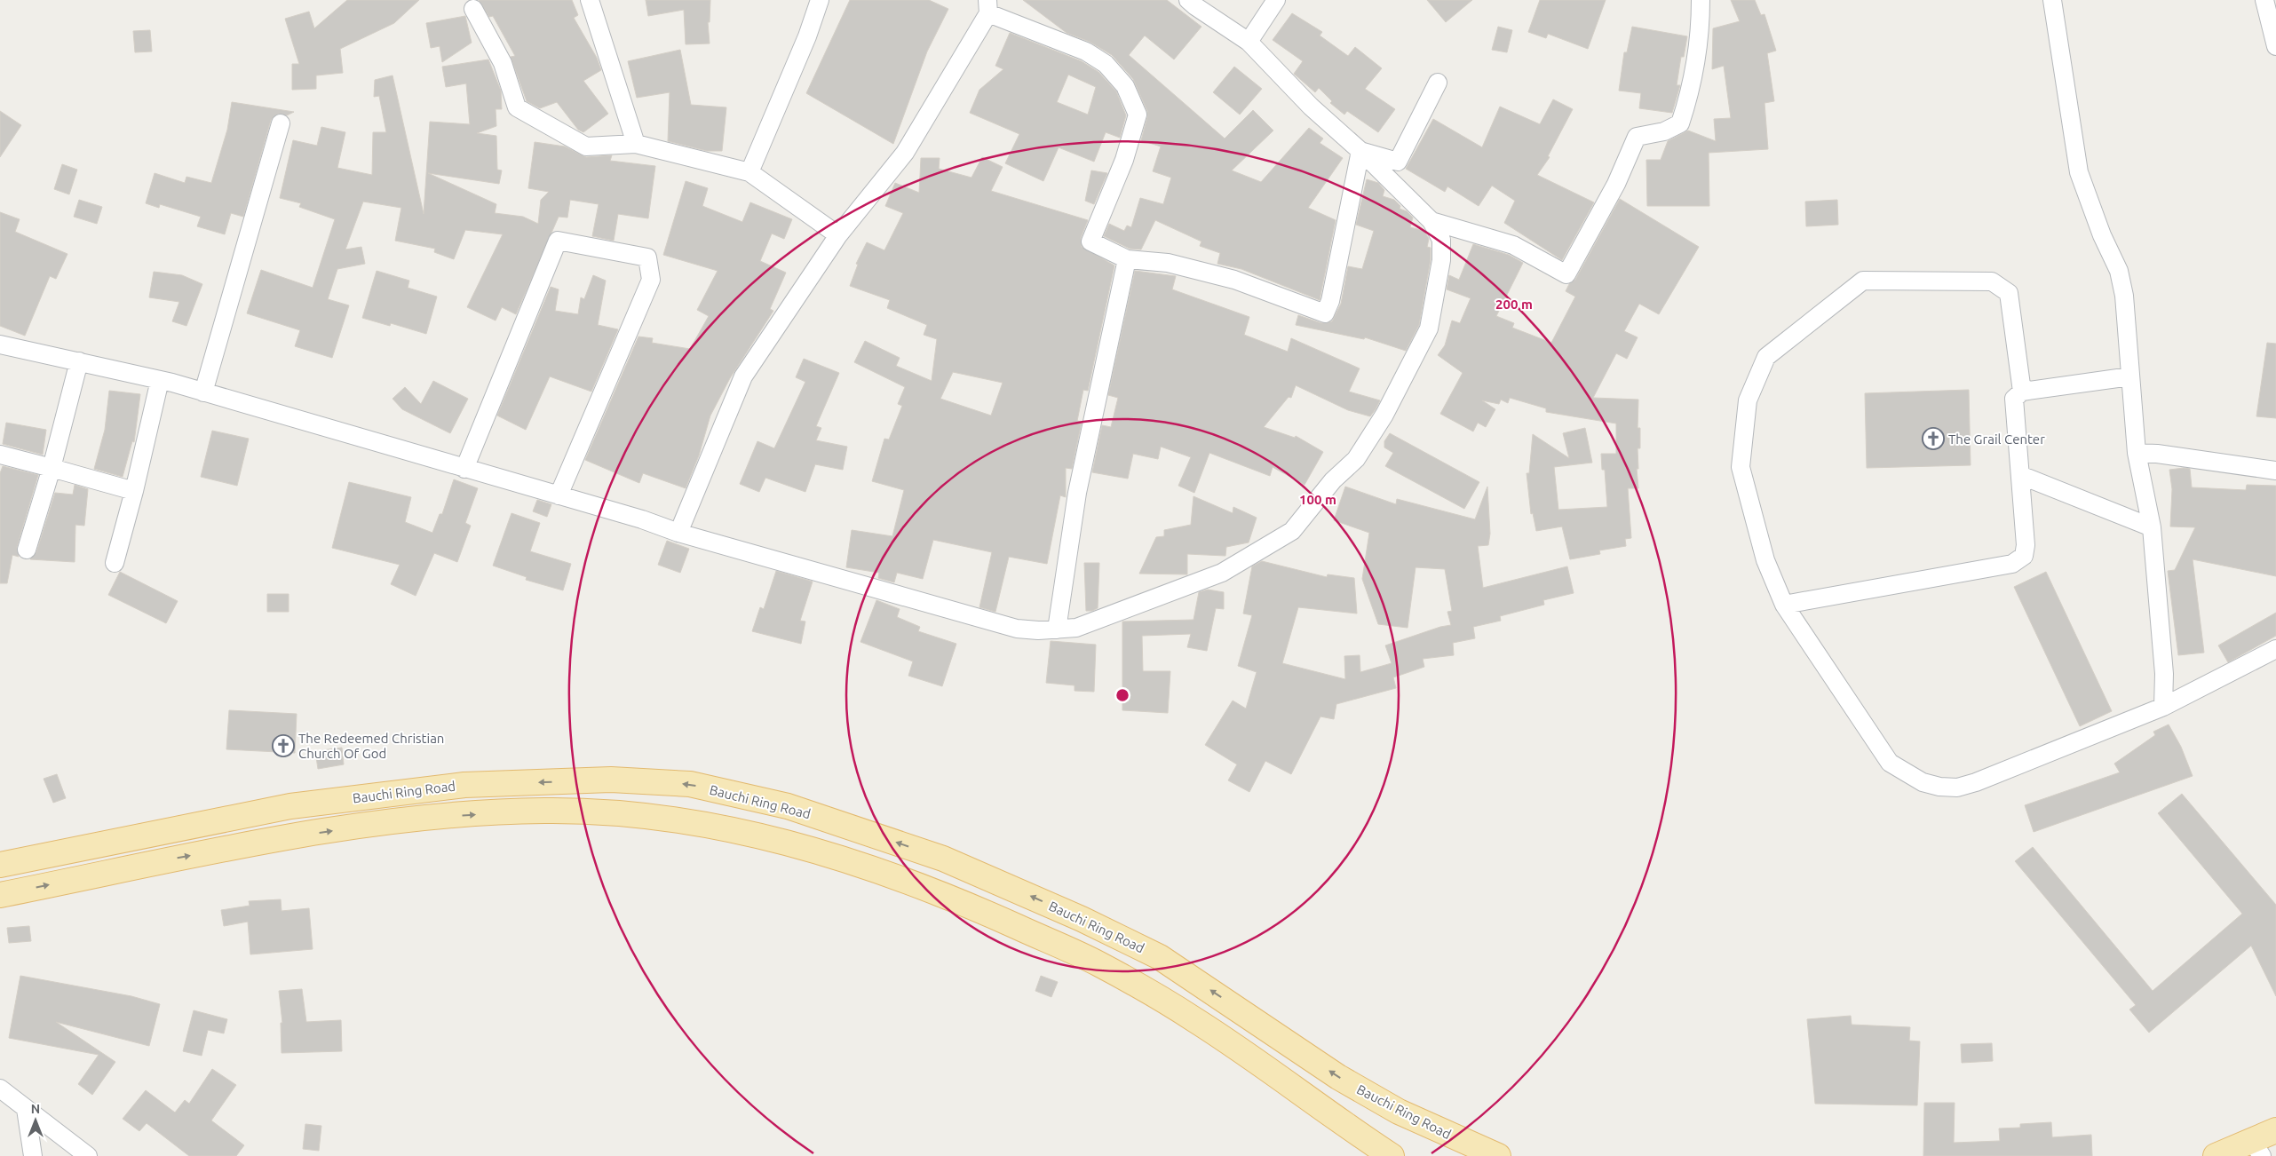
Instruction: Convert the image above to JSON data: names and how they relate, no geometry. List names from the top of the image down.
{
  "streets": {
    "main road": ["Bauchi Ring Road"]
  },
  "places": {
    "church": ["The Grail Center", "The Redeemed Christian Church Of God"]
  },
  "north": "top",
  "rings": ["200 m", "100 m"]
}
